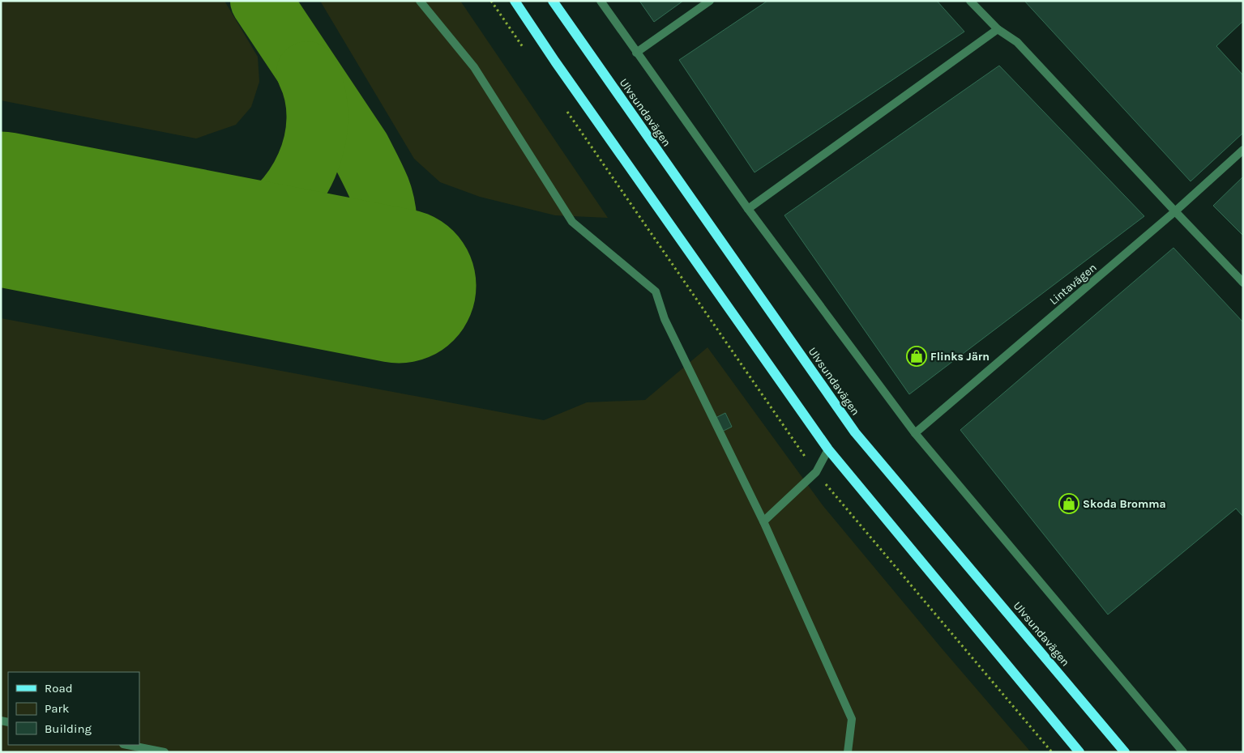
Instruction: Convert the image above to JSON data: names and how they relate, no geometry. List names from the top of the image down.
{
  "streets": {
    "main road": ["Ulvsundavägen"],
    "street": ["Lintavägen"]
  },
  "places": {
    "shop": ["Flinks Järn", "Skoda Bromma"]
  },
  "legend": ["Road", "Park", "Building"]
}
